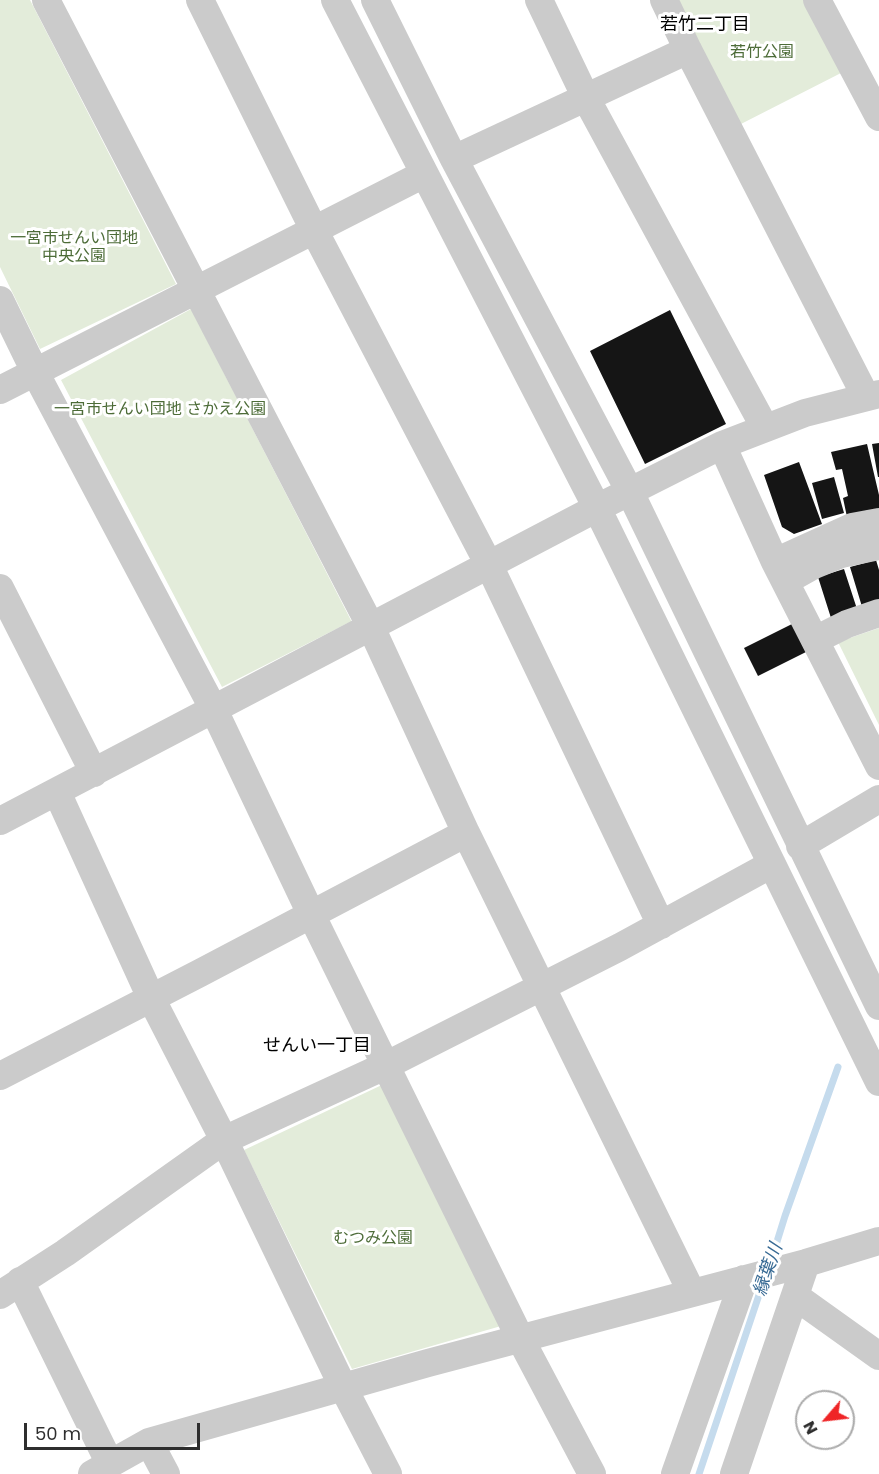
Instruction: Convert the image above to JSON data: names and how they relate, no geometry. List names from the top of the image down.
{
  "districts": ["若竹二丁目", "せんい一丁目"],
  "water": ["縁葉川"],
  "parks": [
    "若竹公園",
    "一宮市せんい団地 中央公園",
    "一宮市せんい団地 さかえ公園",
    "むつみ公園"
  ],
  "scale_bar": "50 m",
  "north": "bottom left"
}
